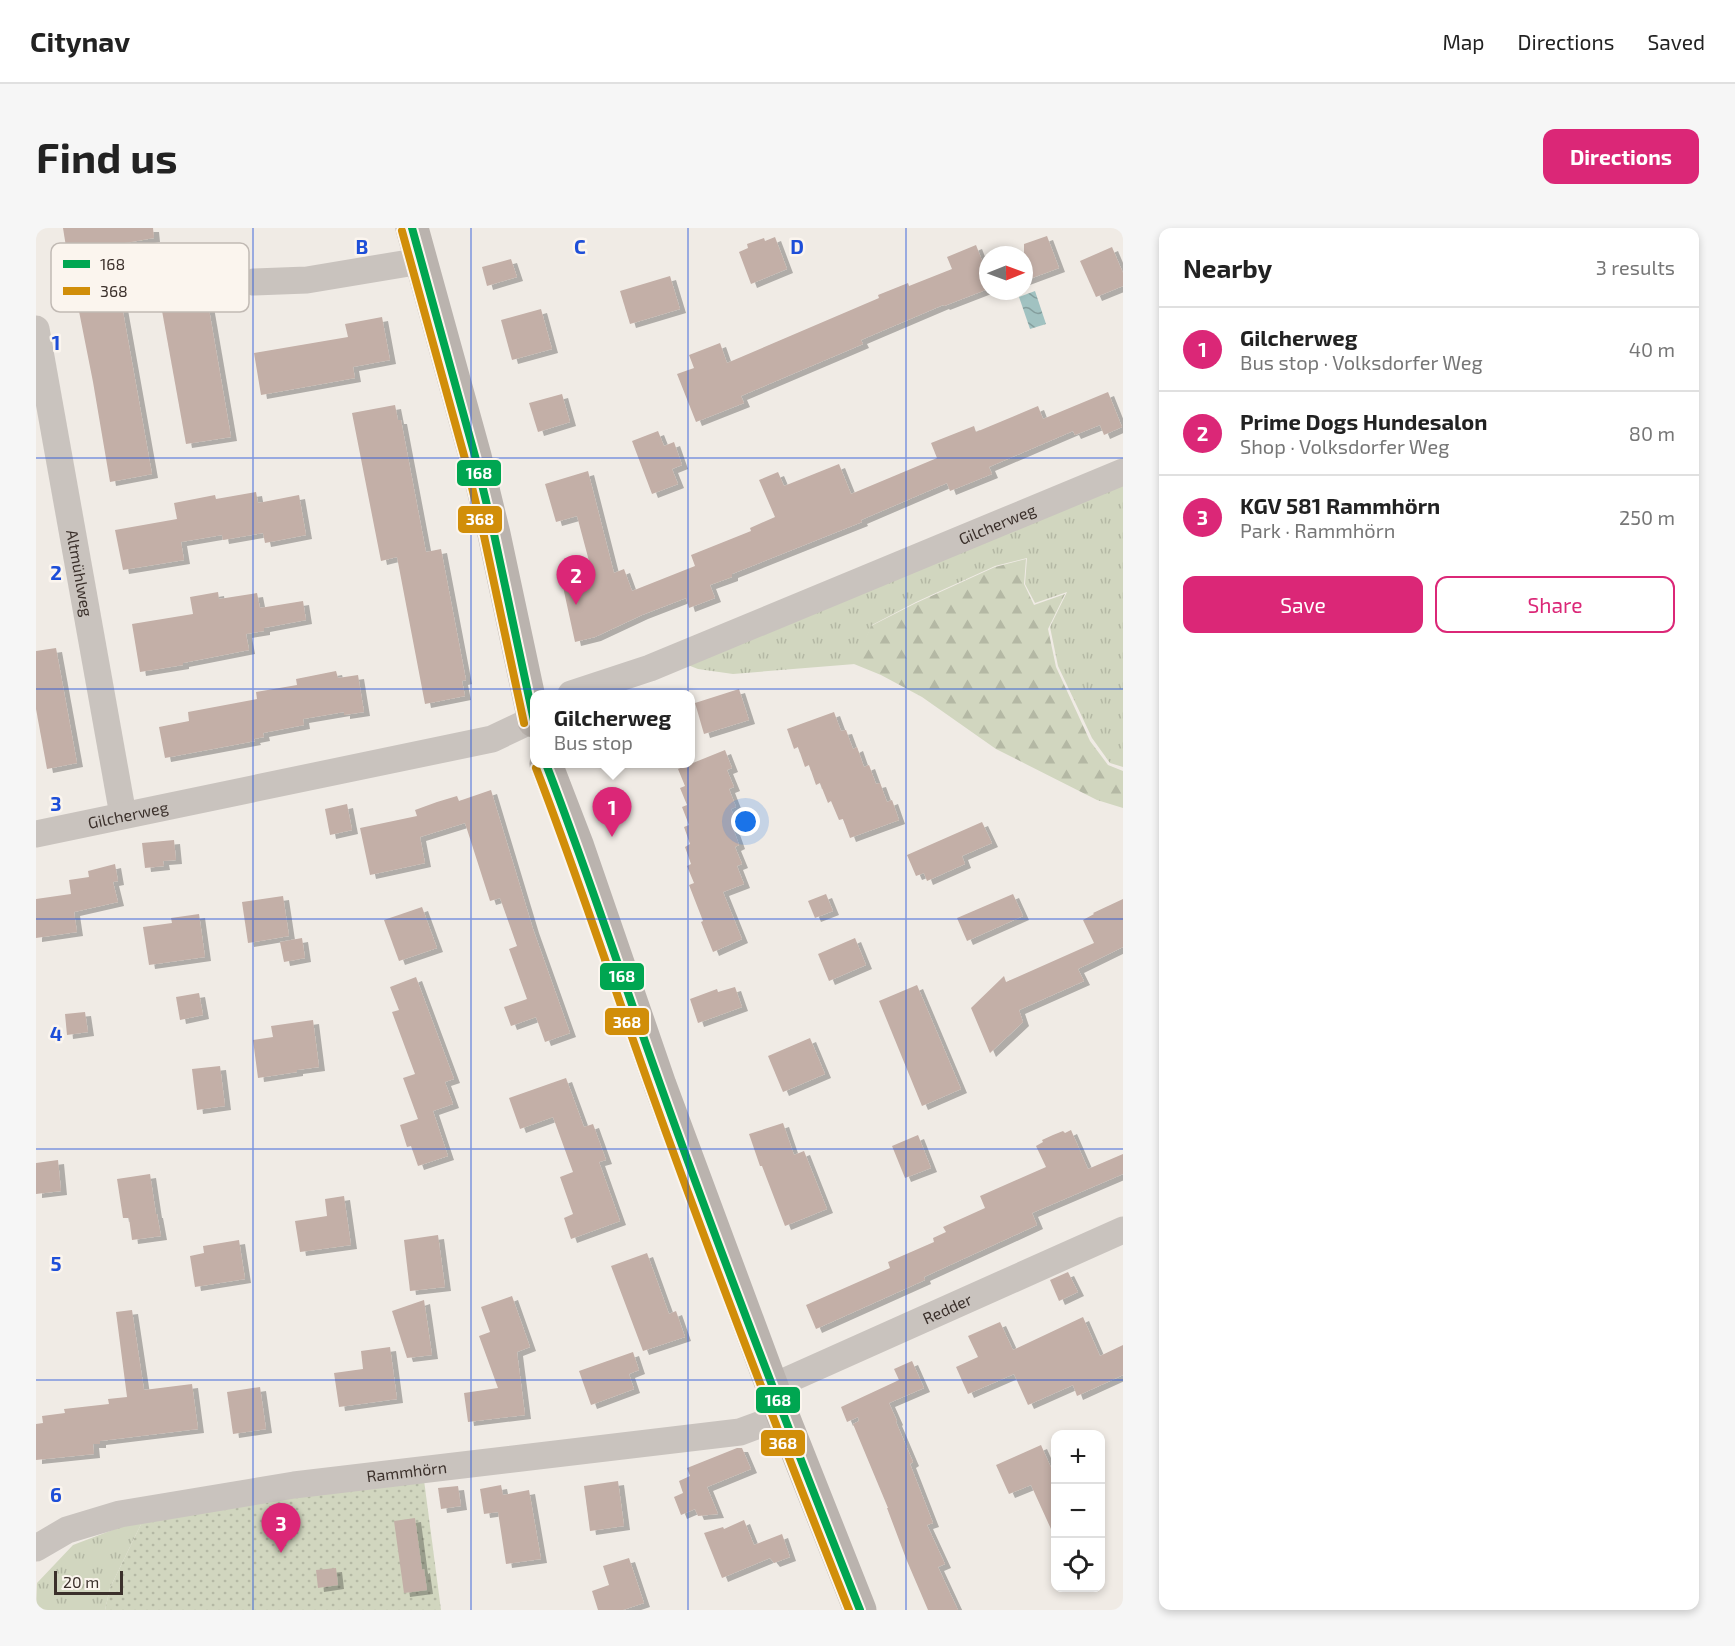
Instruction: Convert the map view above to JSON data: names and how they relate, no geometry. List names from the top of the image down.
{
  "streets": {
    "street": [
      "Gilcherweg",
      "Altmühlweg",
      "Redder",
      "Rammhörn"
    ]
  },
  "crossings": [
    ["Gilcherweg", "Altmühlweg"],
    ["Redder", "Rammhörn"]
  ],
  "lines": ["transit line 168", "transit line 368"],
  "legend": ["168", "368"],
  "scale_bar": "20 m",
  "north": "right",
  "page": {
    "header": "Citynav",
    "nav": ["Map", "Directions", "Saved"],
    "buttons": [
      "Directions",
      ["Save", "Share"]
    ],
    "title": "Find us",
    "heading": ["Nearby", "3 results"],
    "list": [
      {
        "mark": "1",
        "name": "Gilcherweg",
        "note": "Bus stop · Volksdorfer Weg",
        "value": "40 m"
      },
      {
        "mark": "2",
        "name": "Prime Dogs Hundesalon",
        "note": "Shop · Volksdorfer Weg",
        "value": "80 m"
      },
      {
        "mark": "3",
        "name": "KGV 581 Rammhörn",
        "note": "Park · Rammhörn",
        "value": "250 m"
      }
    ],
    "pins": ["2", "1", "3"],
    "popup": ["Gilcherweg", "Bus stop"],
    "map_buttons": ["+", "−"],
    "scale": "20 m"
  },
  "grid": {
    "columns": ["B", "C", "D"],
    "rows": [
      "1",
      "2",
      "3",
      "4",
      "5",
      "6"
    ]
  }
}
